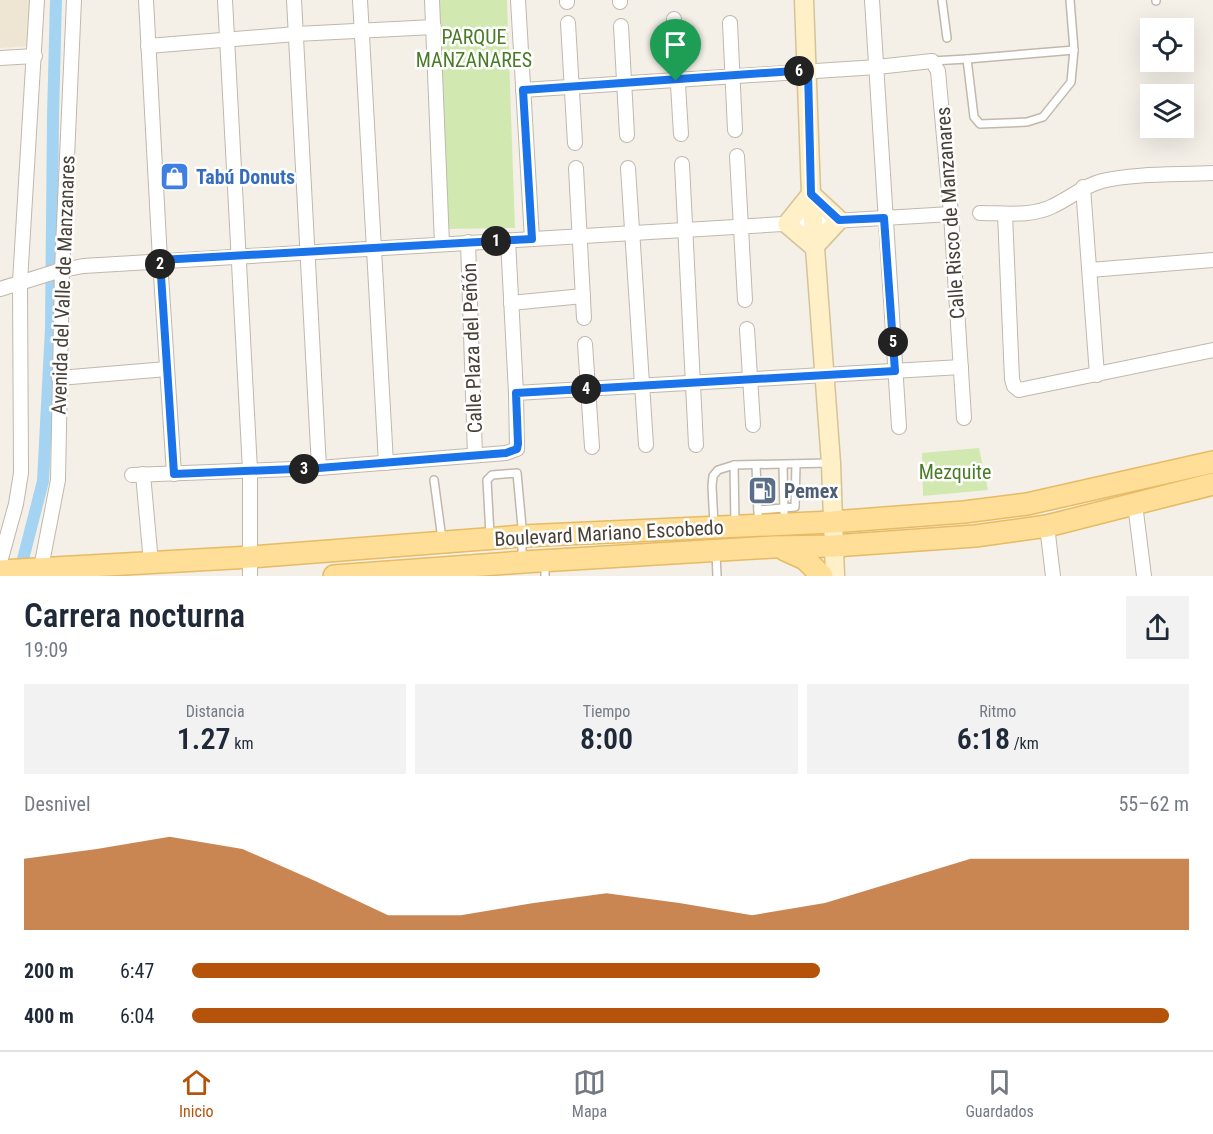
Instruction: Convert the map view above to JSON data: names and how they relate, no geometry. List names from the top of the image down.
{
  "streets": {
    "main road": ["Boulevard Mariano Escobedo"],
    "street": ["Calle Risco de Manzanares", "Avenida del Valle de Manzanares", "Calle Plaza del Peñón"]
  },
  "crossings": [
    ["Avenida del Valle de Manzanares", "Boulevard Mariano Escobedo"]
  ],
  "parks": ["PARQUE MANZANARES", "Mezquite"],
  "places": {
    "shop": ["Tabú Donuts"],
    "fuel station": ["Pemex"]
  },
  "page": {
    "pins": [
      "6",
      "1",
      "2",
      "5",
      "4",
      "3"
    ],
    "heading": ["Carrera nocturna", "19:09"],
    "stats": [
      ["Distancia", "1.27 km"],
      ["Tiempo", "8:00"],
      ["Ritmo", "6:18 /km"]
    ],
    "chart": ["Desnivel", "55–62 m"],
    "list": [
      {
        "name": "200 m",
        "note": "6:47"
      },
      {
        "name": "400 m",
        "note": "6:04"
      }
    ],
    "tabs": ["Inicio", "Mapa", "Guardados"]
  }
}
